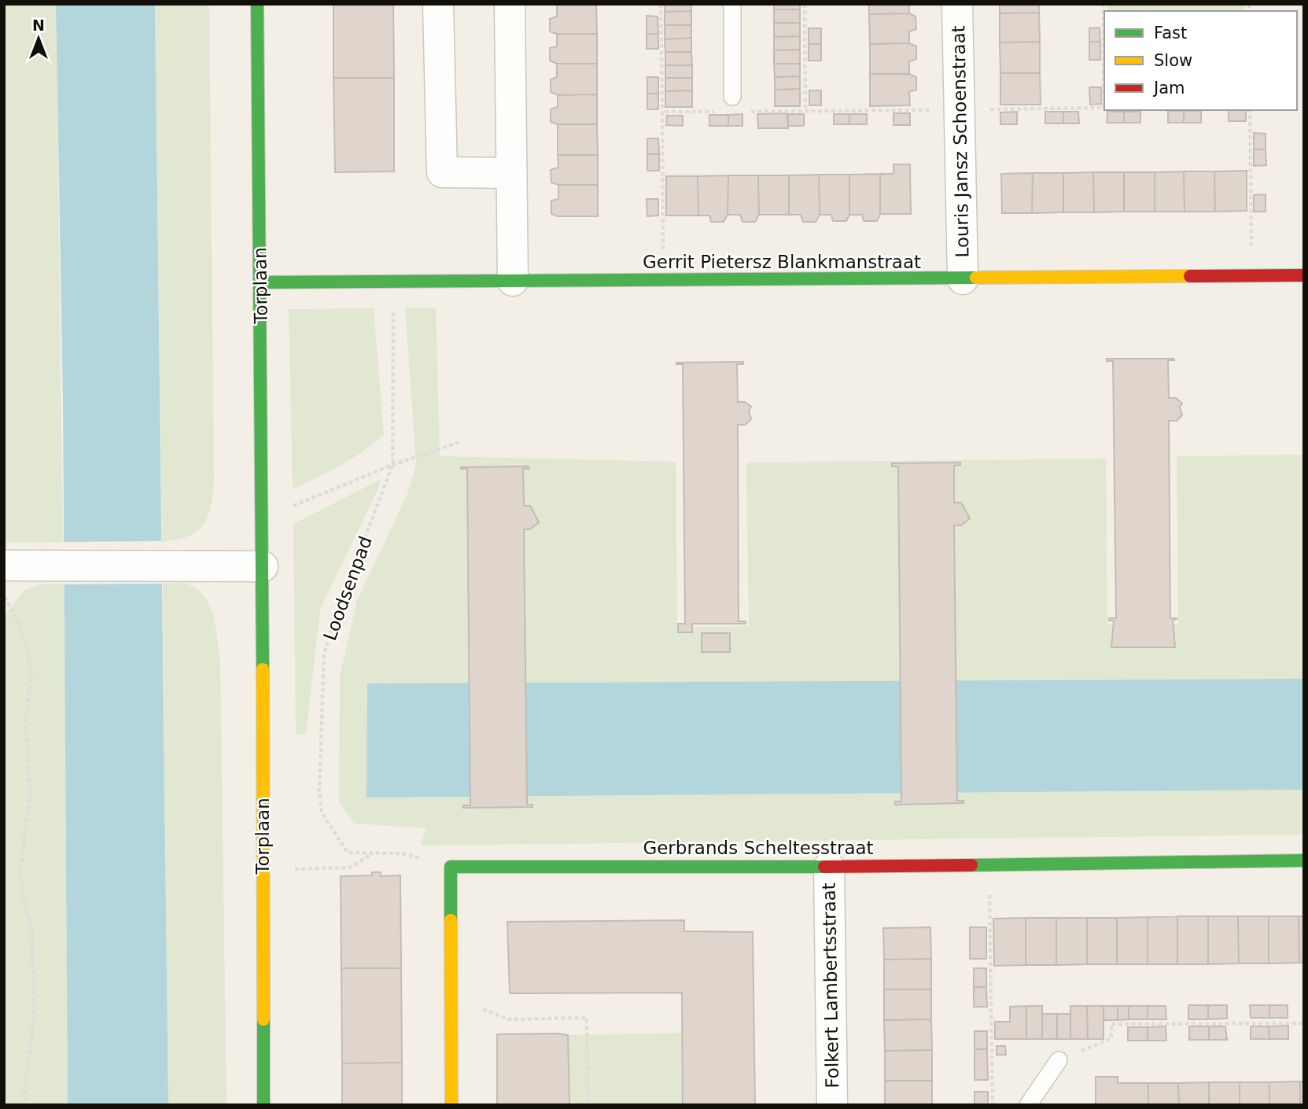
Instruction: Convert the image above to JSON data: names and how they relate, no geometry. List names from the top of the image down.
{
  "streets": {
    "street": [
      "Louris Jansz Schoenstraat",
      "Gerrit Pietersz Blankmanstraat",
      "Torplaan",
      "Gerbrands Scheltesstraat",
      "Folkert Lambertsstraat"
    ],
    "path": ["Loodsenpad"]
  },
  "crossings": [
    ["Louris Jansz Schoenstraat", "Gerrit Pietersz Blankmanstraat"],
    ["Gerrit Pietersz Blankmanstraat", "Torplaan"],
    ["Gerrit Pietersz Blankmanstraat", "Loodsenpad"],
    ["Loodsenpad", "Gerbrands Scheltesstraat"],
    ["Gerbrands Scheltesstraat", "Folkert Lambertsstraat"]
  ],
  "legend": ["Fast", "Slow", "Jam"],
  "north": "top"
}
